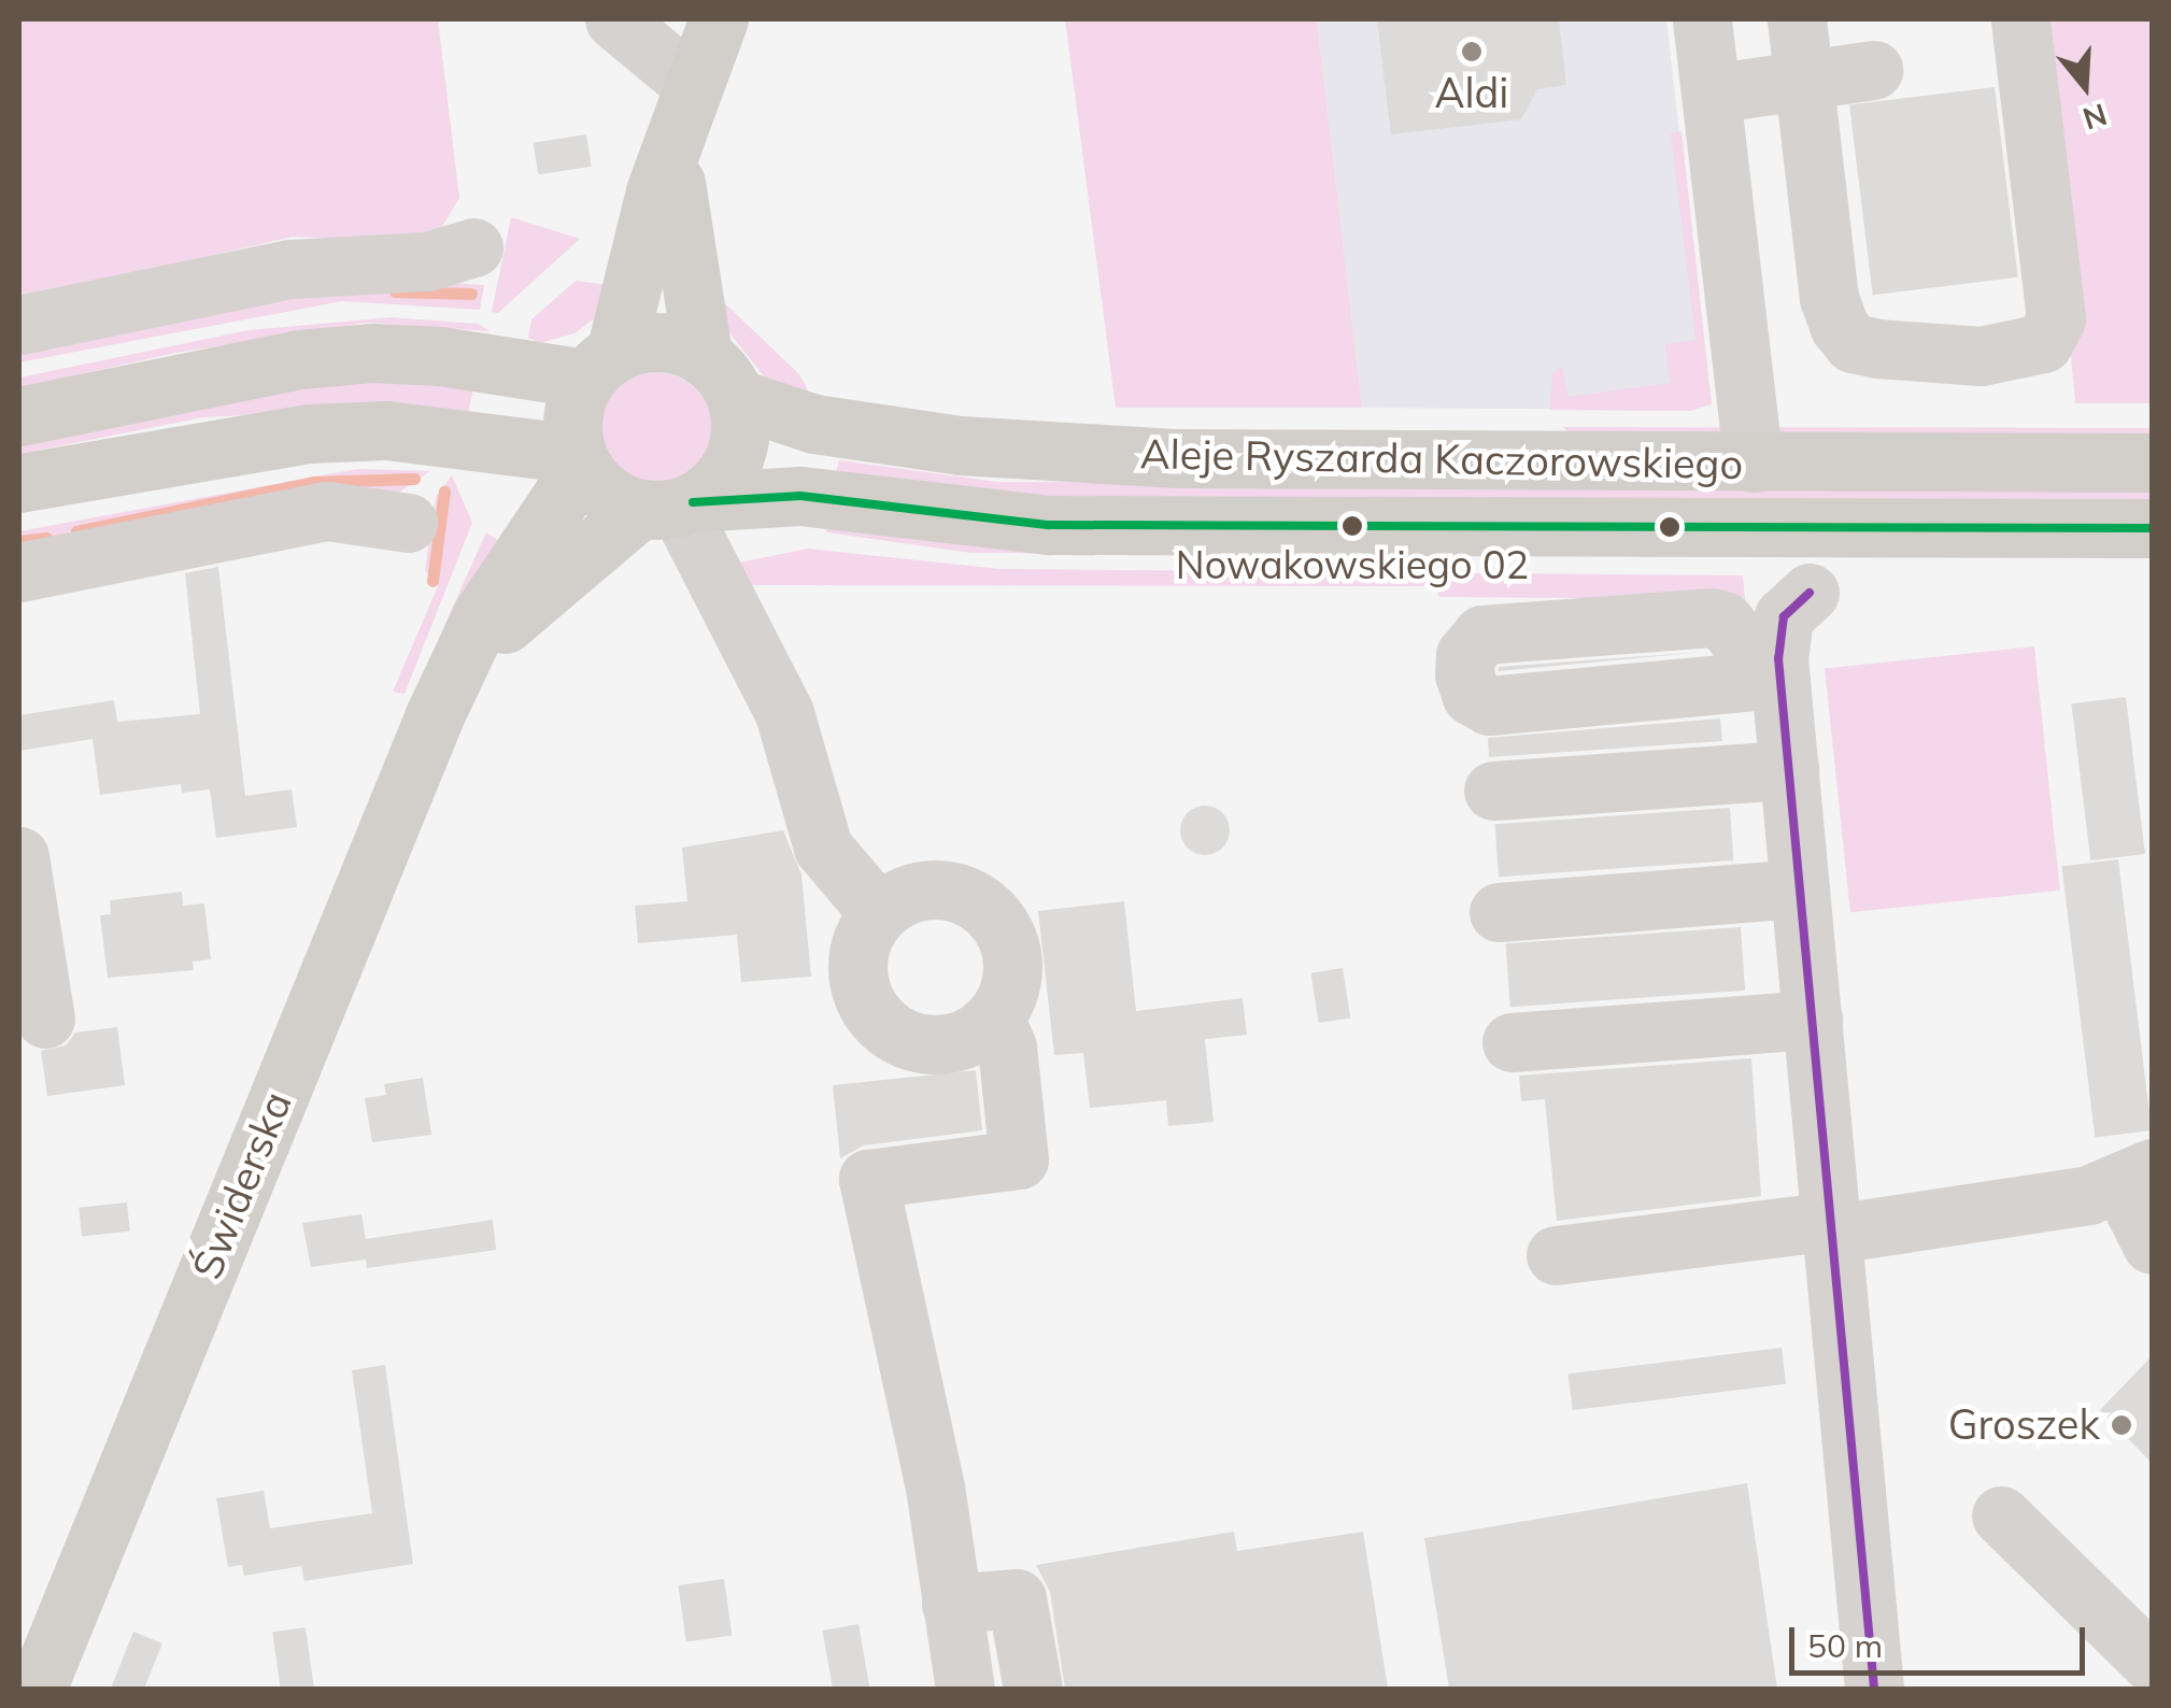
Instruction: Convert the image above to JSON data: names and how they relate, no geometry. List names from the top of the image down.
{
  "streets": {
    "main road": ["Aleje Ryszarda Kaczorowskiego", "Świderska"]
  },
  "crossings": [
    ["Aleje Ryszarda Kaczorowskiego", "Świderska"]
  ],
  "places": ["Aldi", "Nowakowskiego 02", "Groszek"],
  "scale_bar": "50 m",
  "north": "bottom"
}
